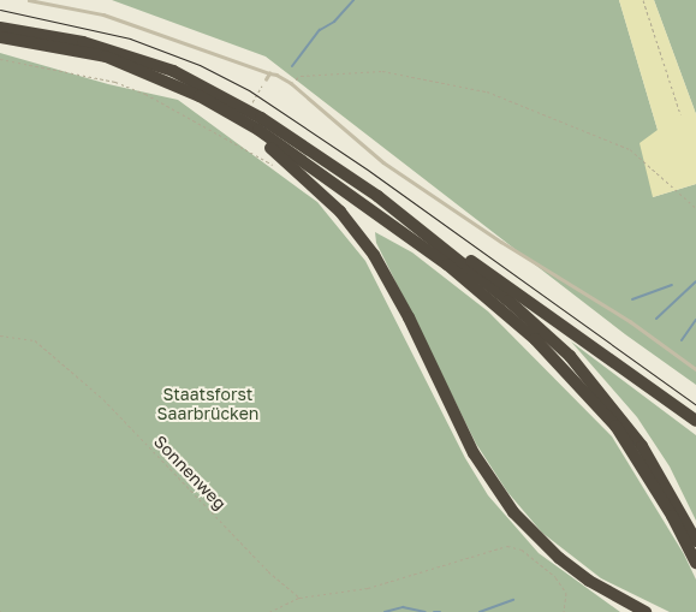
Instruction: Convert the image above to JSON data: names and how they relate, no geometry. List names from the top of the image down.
{
  "streets": {
    "path": ["Sonnenweg"]
  },
  "parks": ["Staatsforst Saarbrücken"]
}
